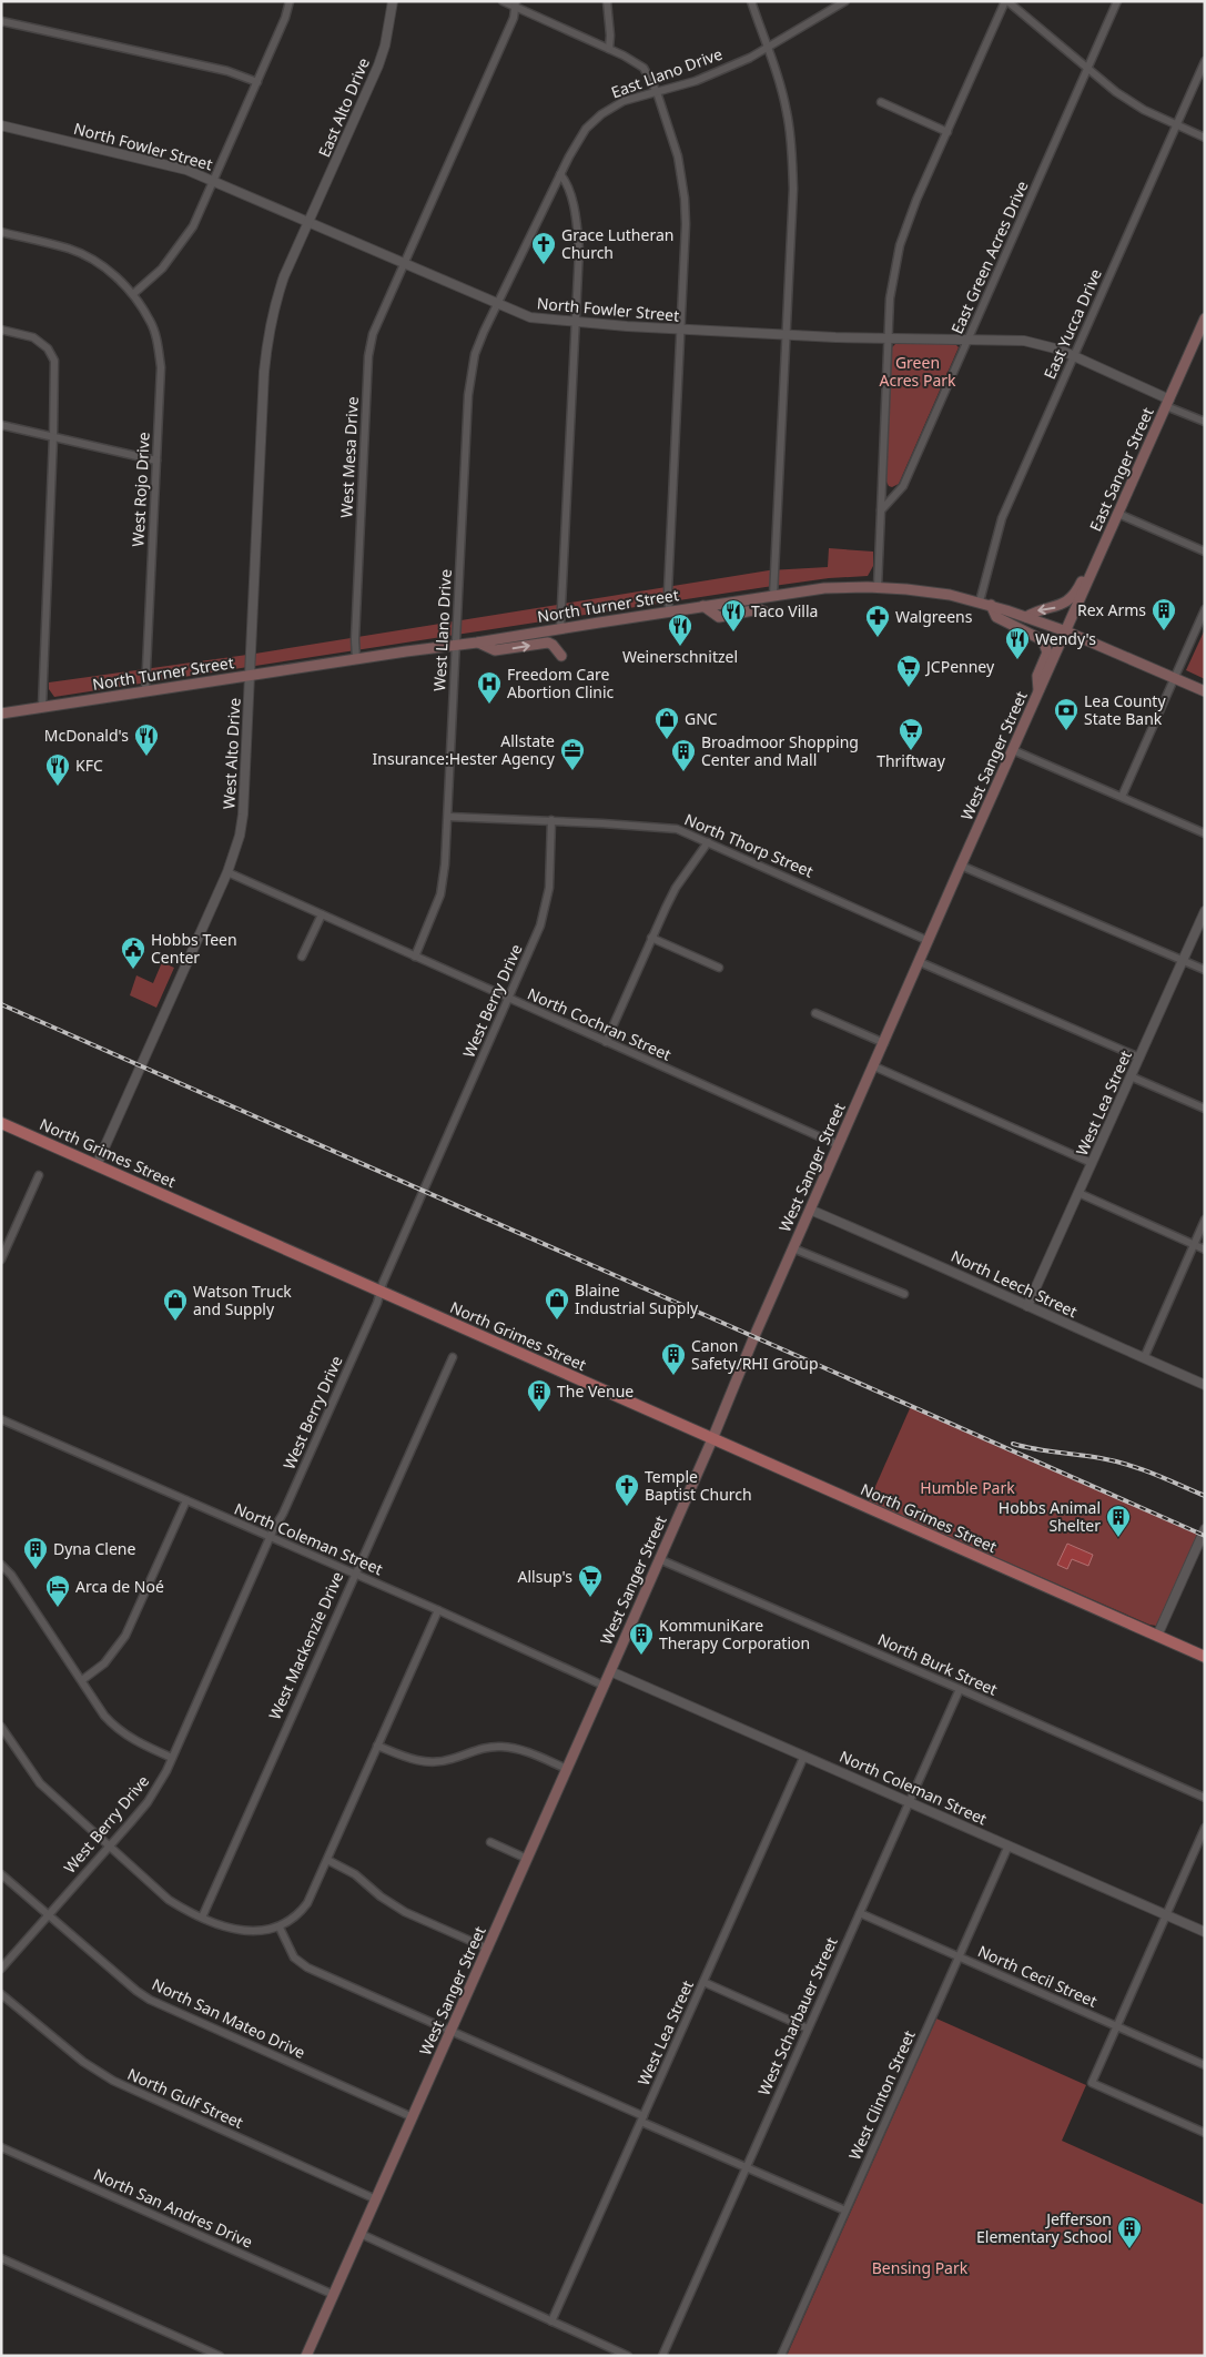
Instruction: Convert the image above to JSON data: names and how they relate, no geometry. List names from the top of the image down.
{
  "streets": {
    "main road": [
      "East Sanger Street",
      "North Turner Street",
      "West Sanger Street",
      "North Grimes Street"
    ],
    "street": [
      "East Llano Drive",
      "East Alto Drive",
      "North Fowler Street",
      "East Green Acres Drive",
      "East Yucca Drive",
      "West Mesa Drive",
      "West Rojo Drive",
      "West Llano Drive",
      "West Alto Drive",
      "North Thorp Street",
      "West Berry Drive",
      "North Cochran Street",
      "West Lea Street",
      "North Leech Street",
      "North Coleman Street",
      "West Mackenzie Drive",
      "North Burk Street",
      "North Cecil Street",
      "West Scharbauer Street",
      "North San Mateo Drive",
      "West Clinton Street",
      "North Gulf Street",
      "North San Andres Drive"
    ]
  },
  "crossings": [
    ["East Llano Drive", "North Fowler Street"],
    ["East Llano Drive", "West Llano Drive"],
    ["East Alto Drive", "North Fowler Street"],
    ["East Alto Drive", "West Alto Drive"],
    ["North Fowler Street", "East Green Acres Drive"],
    ["North Fowler Street", "East Yucca Drive"],
    ["North Fowler Street", "West Mesa Drive"],
    ["North Fowler Street", "East Sanger Street"],
    ["North Fowler Street", "West Llano Drive"],
    ["North Fowler Street", "West Alto Drive"],
    ["East Yucca Drive", "North Turner Street"],
    ["West Mesa Drive", "North Turner Street"],
    ["East Sanger Street", "North Turner Street"],
    ["East Sanger Street", "West Sanger Street"],
    ["West Rojo Drive", "North Turner Street"],
    ["North Turner Street", "West Llano Drive"],
    ["North Turner Street", "West Alto Drive"],
    ["North Turner Street", "West Sanger Street"],
    ["West Llano Drive", "North Thorp Street"],
    ["West Llano Drive", "North Cochran Street"],
    ["West Alto Drive", "North Cochran Street"],
    ["West Alto Drive", "North Grimes Street"],
    ["West Sanger Street", "North Thorp Street"],
    ["West Sanger Street", "North Cochran Street"],
    ["West Sanger Street", "North Grimes Street"],
    ["West Sanger Street", "North Leech Street"],
    ["West Sanger Street", "North Coleman Street"],
    ["West Sanger Street", "North Burk Street"],
    ["West Sanger Street", "North San Mateo Drive"],
    ["West Sanger Street", "North Gulf Street"],
    ["West Sanger Street", "North San Andres Drive"],
    ["North Thorp Street", "West Berry Drive"],
    ["West Berry Drive", "North Cochran Street"],
    ["West Berry Drive", "North Grimes Street"],
    ["West Berry Drive", "North Coleman Street"],
    ["West Berry Drive", "North San Mateo Drive"],
    ["West Lea Street", "North Leech Street"],
    ["West Lea Street", "North Coleman Street"],
    ["North Coleman Street", "West Mackenzie Drive"],
    ["North Coleman Street", "West Scharbauer Street"],
    ["North Coleman Street", "West Clinton Street"],
    ["North Burk Street", "West Scharbauer Street"],
    ["North Cecil Street", "West Scharbauer Street"],
    ["North Cecil Street", "West Clinton Street"]
  ],
  "parks": ["Green Acres Park", "Humble Park", "Bensing Park"],
  "places": {
    "church": ["Grace Lutheran Church", "Temple Baptist Church"],
    "building": [
      "Rex Arms",
      "Broadmoor Shopping Center and Mall",
      "Canon Safety/RHI Group",
      "The Venue",
      "Hobbs Animal Shelter",
      "Dyna Clene",
      "KommuniKare Therapy Corporation",
      "Jefferson Elementary School"
    ],
    "restaurant": [
      "Taco Villa",
      "Weinerschnitzel",
      "Wendy's",
      "McDonald's",
      "KFC"
    ],
    "pharmacy": ["Walgreens"],
    "supermarket": ["JCPenney", "Thriftway", "Allsup's"],
    "hospital": ["Freedom Care Abortion Clinic"],
    "bank": ["Lea County State Bank"],
    "shop": ["GNC", "Blaine Industrial Supply", "Watson Truck and Supply"],
    "office": ["Allstate Insurance:Hester Agency"],
    "public building": ["Hobbs Teen Center"],
    "hotel": ["Arca de Noé"]
  }
}
